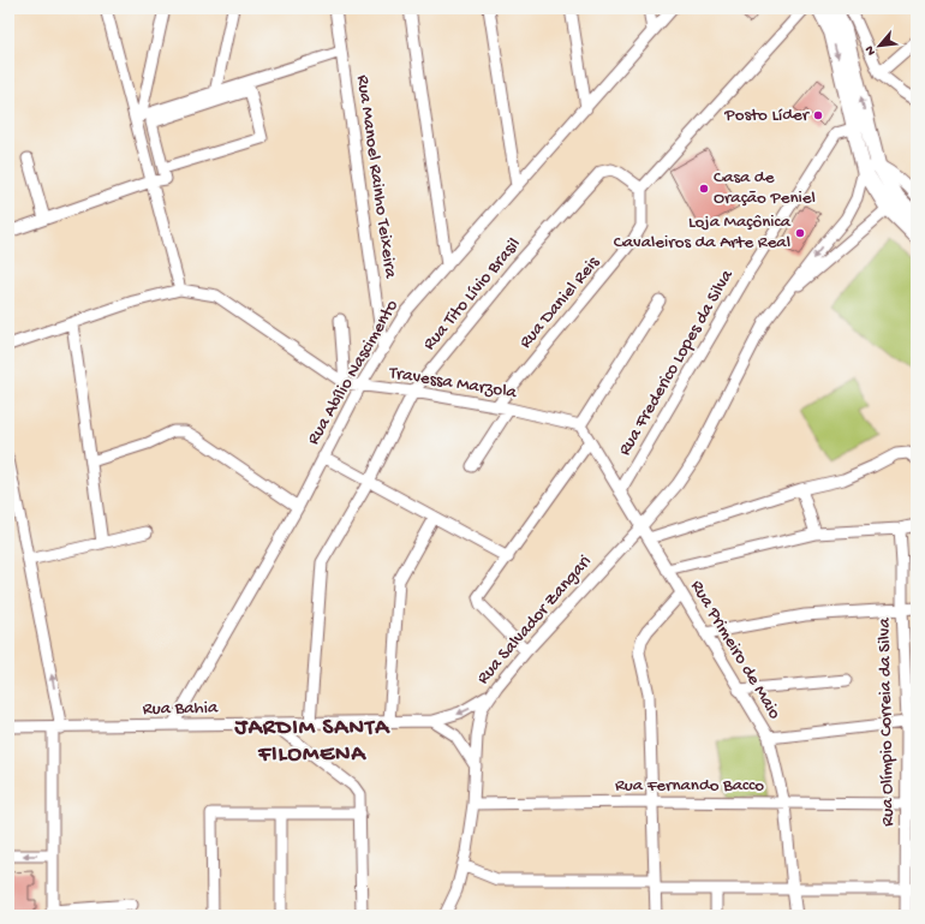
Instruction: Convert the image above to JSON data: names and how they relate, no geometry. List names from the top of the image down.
{
  "streets": {
    "street": [
      "Rua Manoel Rainho Teixeira",
      "Rua Tito Lívio Brasil",
      "Rua Daniel Reis",
      "Rua Frederico Lopes da Silva",
      "Rua Abílio Nascimento",
      "Travessa Marzola",
      "Rua Salvador Zangari",
      "Rua Primeiro de Maio",
      "Rua Bahia",
      "Rua Olímpio Correia da Silva",
      "Rua Fernando Bacco"
    ]
  },
  "crossings": [
    ["Rua Manoel Rainho Teixeira", "Rua Abílio Nascimento"],
    ["Rua Tito Lívio Brasil", "Rua Daniel Reis"],
    ["Rua Tito Lívio Brasil", "Travessa Marzola"],
    ["Rua Tito Lívio Brasil", "Rua Bahia"],
    ["Rua Daniel Reis", "Travessa Marzola"],
    ["Rua Frederico Lopes da Silva", "Rua Primeiro de Maio"],
    ["Rua Abílio Nascimento", "Travessa Marzola"],
    ["Rua Abílio Nascimento", "Rua Bahia"],
    ["Travessa Marzola", "Rua Primeiro de Maio"],
    ["Rua Salvador Zangari", "Rua Primeiro de Maio"],
    ["Rua Salvador Zangari", "Rua Bahia"],
    ["Rua Salvador Zangari", "Rua Fernando Bacco"],
    ["Rua Primeiro de Maio", "Rua Fernando Bacco"],
    ["Rua Olímpio Correia da Silva", "Rua Fernando Bacco"]
  ],
  "districts": ["JARDIM SANTA FILOMENA"],
  "places": ["Posto Líder", "Casa de Oração Peniel", "Loja Maçônica Cavaleiros da Arte Real"],
  "north": "bottom left"
}
